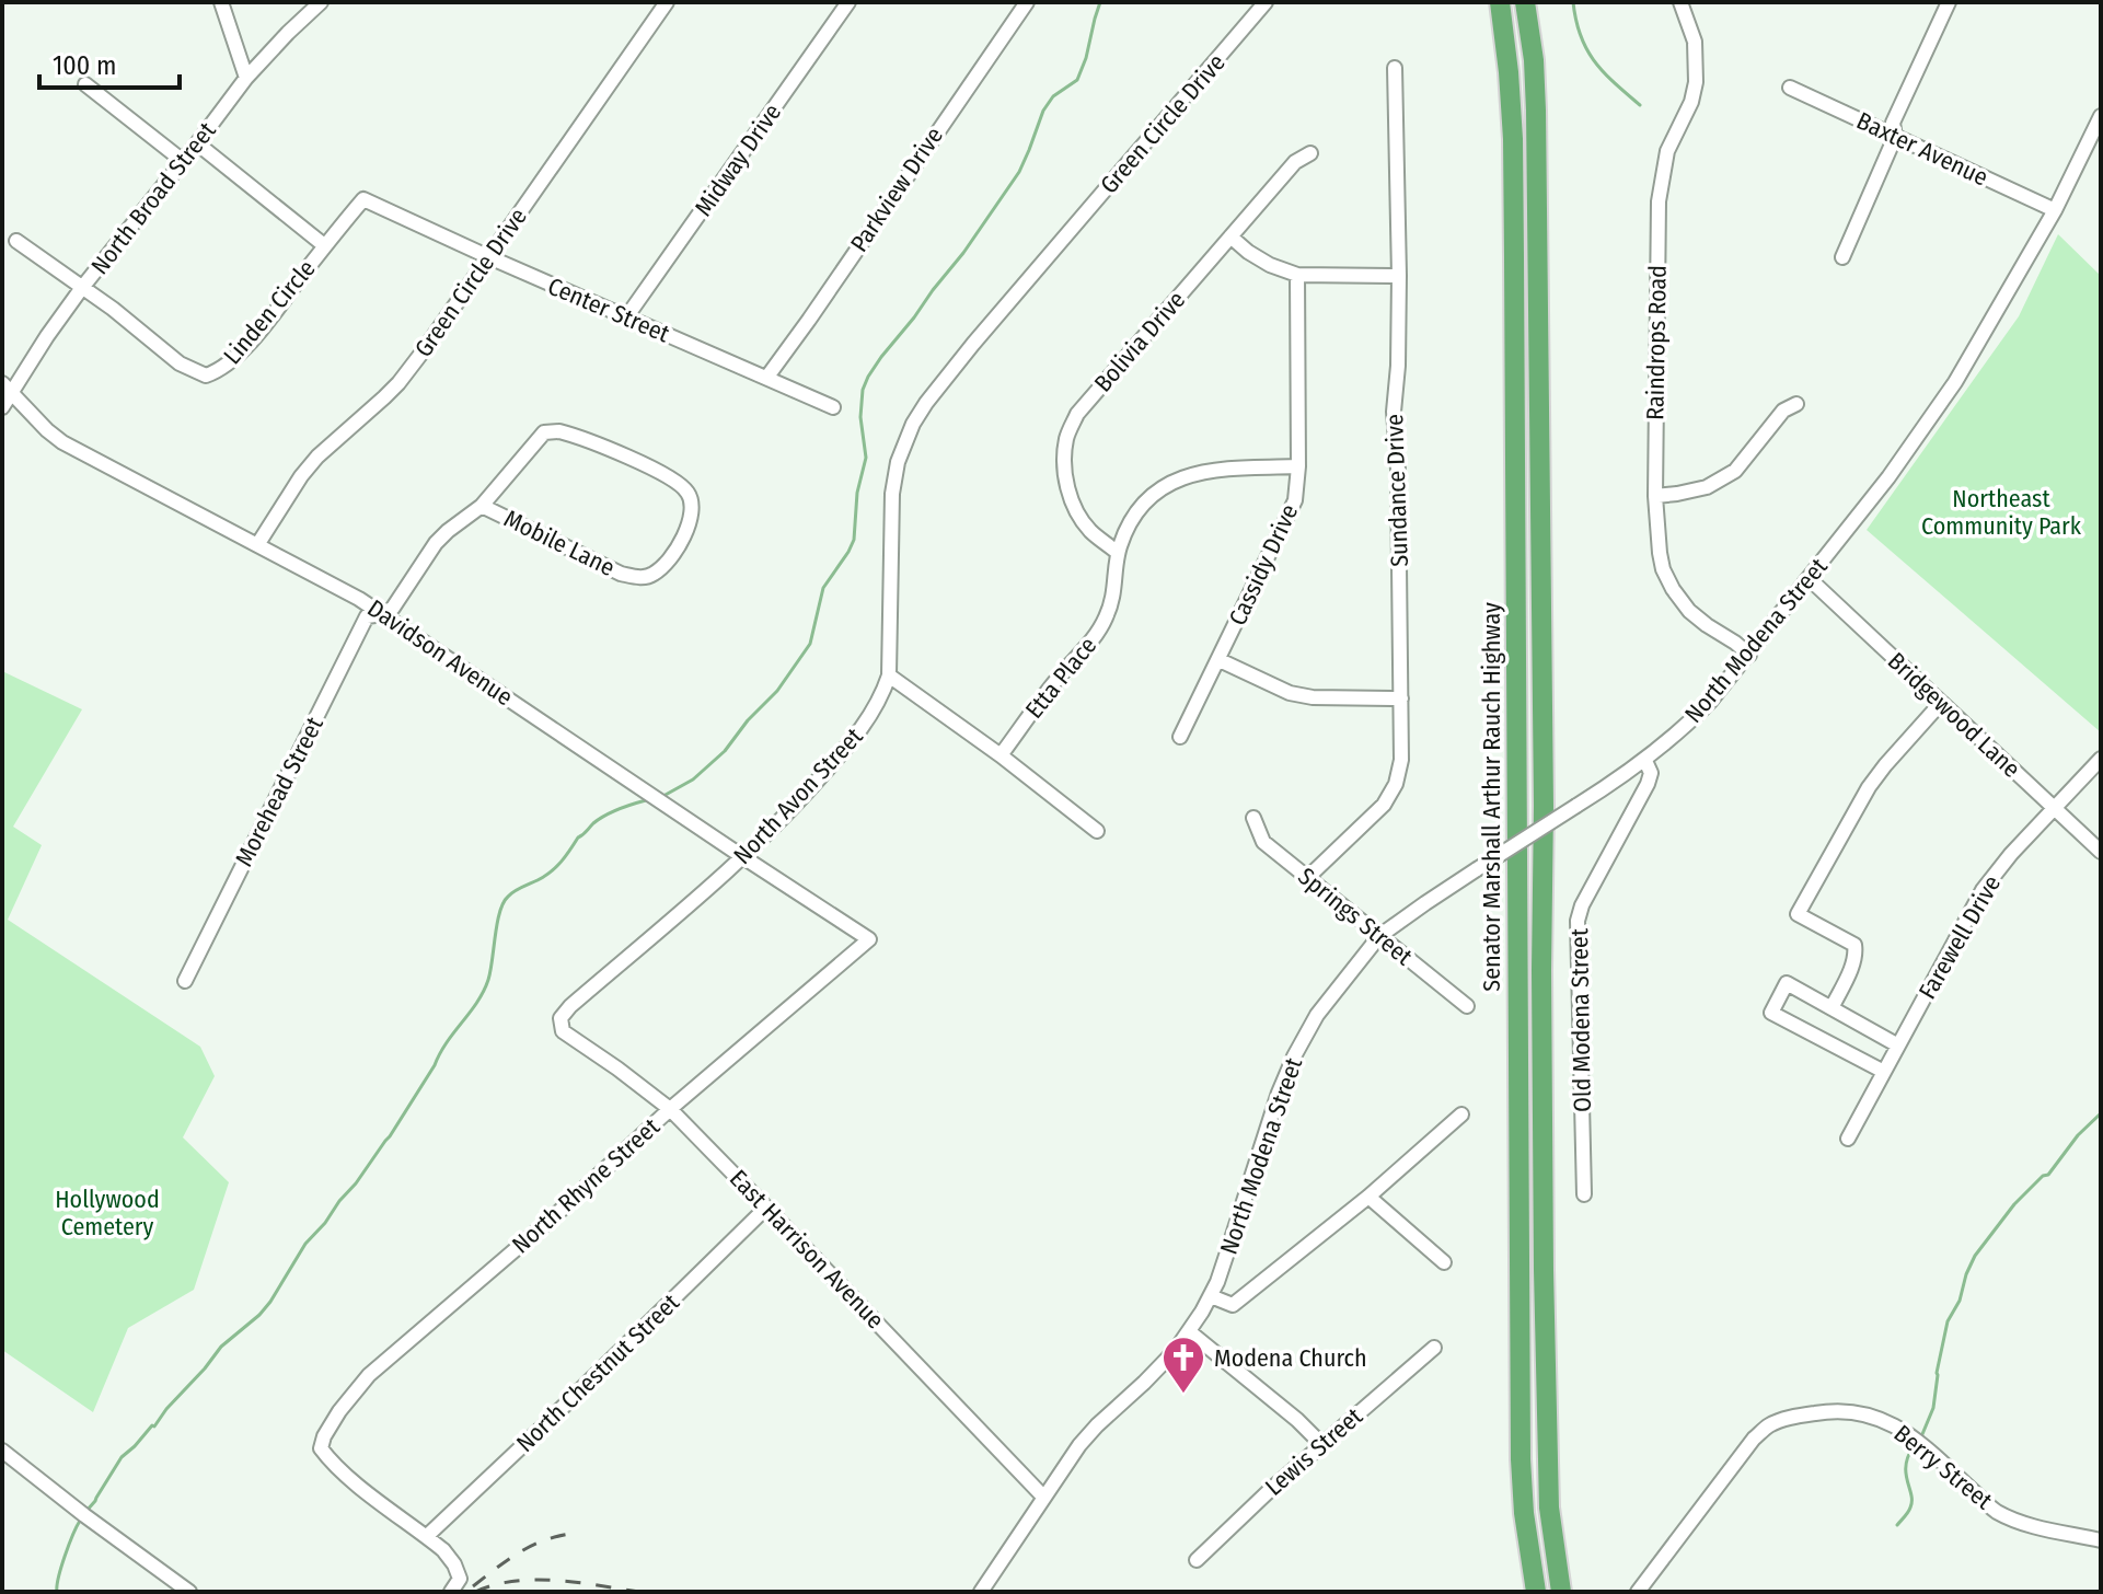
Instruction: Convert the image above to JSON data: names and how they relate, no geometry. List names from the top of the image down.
{
  "streets": {
    "highway": ["Senator Marshall Arthur Rauch Highway"],
    "street": [
      "Green Circle Drive",
      "Baxter Avenue",
      "Midway Drive",
      "Parkview Drive",
      "North Broad Street",
      "Center Street",
      "Linden Circle",
      "Bolivia Drive",
      "Raindrops Road",
      "Sundance Drive",
      "Mobile Lane",
      "Cassidy Drive",
      "North Modena Street",
      "Davidson Avenue",
      "Etta Place",
      "Bridgewood Lane",
      "Morehead Street",
      "North Avon Street",
      "Springs Street",
      "Farewell Drive",
      "Old Modena Street",
      "North Rhyne Street",
      "East Harrison Avenue",
      "North Chestnut Street",
      "Lewis Street",
      "Berry Street"
    ]
  },
  "crossings": [
    ["Green Circle Drive", "Center Street"],
    ["Green Circle Drive", "Davidson Avenue"],
    ["Green Circle Drive", "North Avon Street"],
    ["Baxter Avenue", "North Modena Street"],
    ["Midway Drive", "Center Street"],
    ["Parkview Drive", "Center Street"],
    ["North Broad Street", "Linden Circle"],
    ["North Broad Street", "Davidson Avenue"],
    ["Center Street", "Linden Circle"],
    ["Bolivia Drive", "Etta Place"],
    ["Raindrops Road", "North Modena Street"],
    ["Sundance Drive", "Springs Street"],
    ["Mobile Lane", "Davidson Avenue"],
    ["Mobile Lane", "Morehead Street"],
    ["Cassidy Drive", "Etta Place"],
    ["North Modena Street", "Bridgewood Lane"],
    ["North Modena Street", "Springs Street"],
    ["North Modena Street", "Old Modena Street"],
    ["North Modena Street", "East Harrison Avenue"],
    ["Davidson Avenue", "Morehead Street"],
    ["Davidson Avenue", "North Avon Street"],
    ["Davidson Avenue", "North Rhyne Street"],
    ["Bridgewood Lane", "Farewell Drive"],
    ["North Avon Street", "East Harrison Avenue"],
    ["North Rhyne Street", "East Harrison Avenue"],
    ["North Rhyne Street", "North Chestnut Street"],
    ["East Harrison Avenue", "North Chestnut Street"]
  ],
  "parks": ["Northeast Community Park", "Hollywood Cemetery"],
  "places": {
    "church": ["Modena Church"]
  },
  "scale_bar": "100 m"
}
